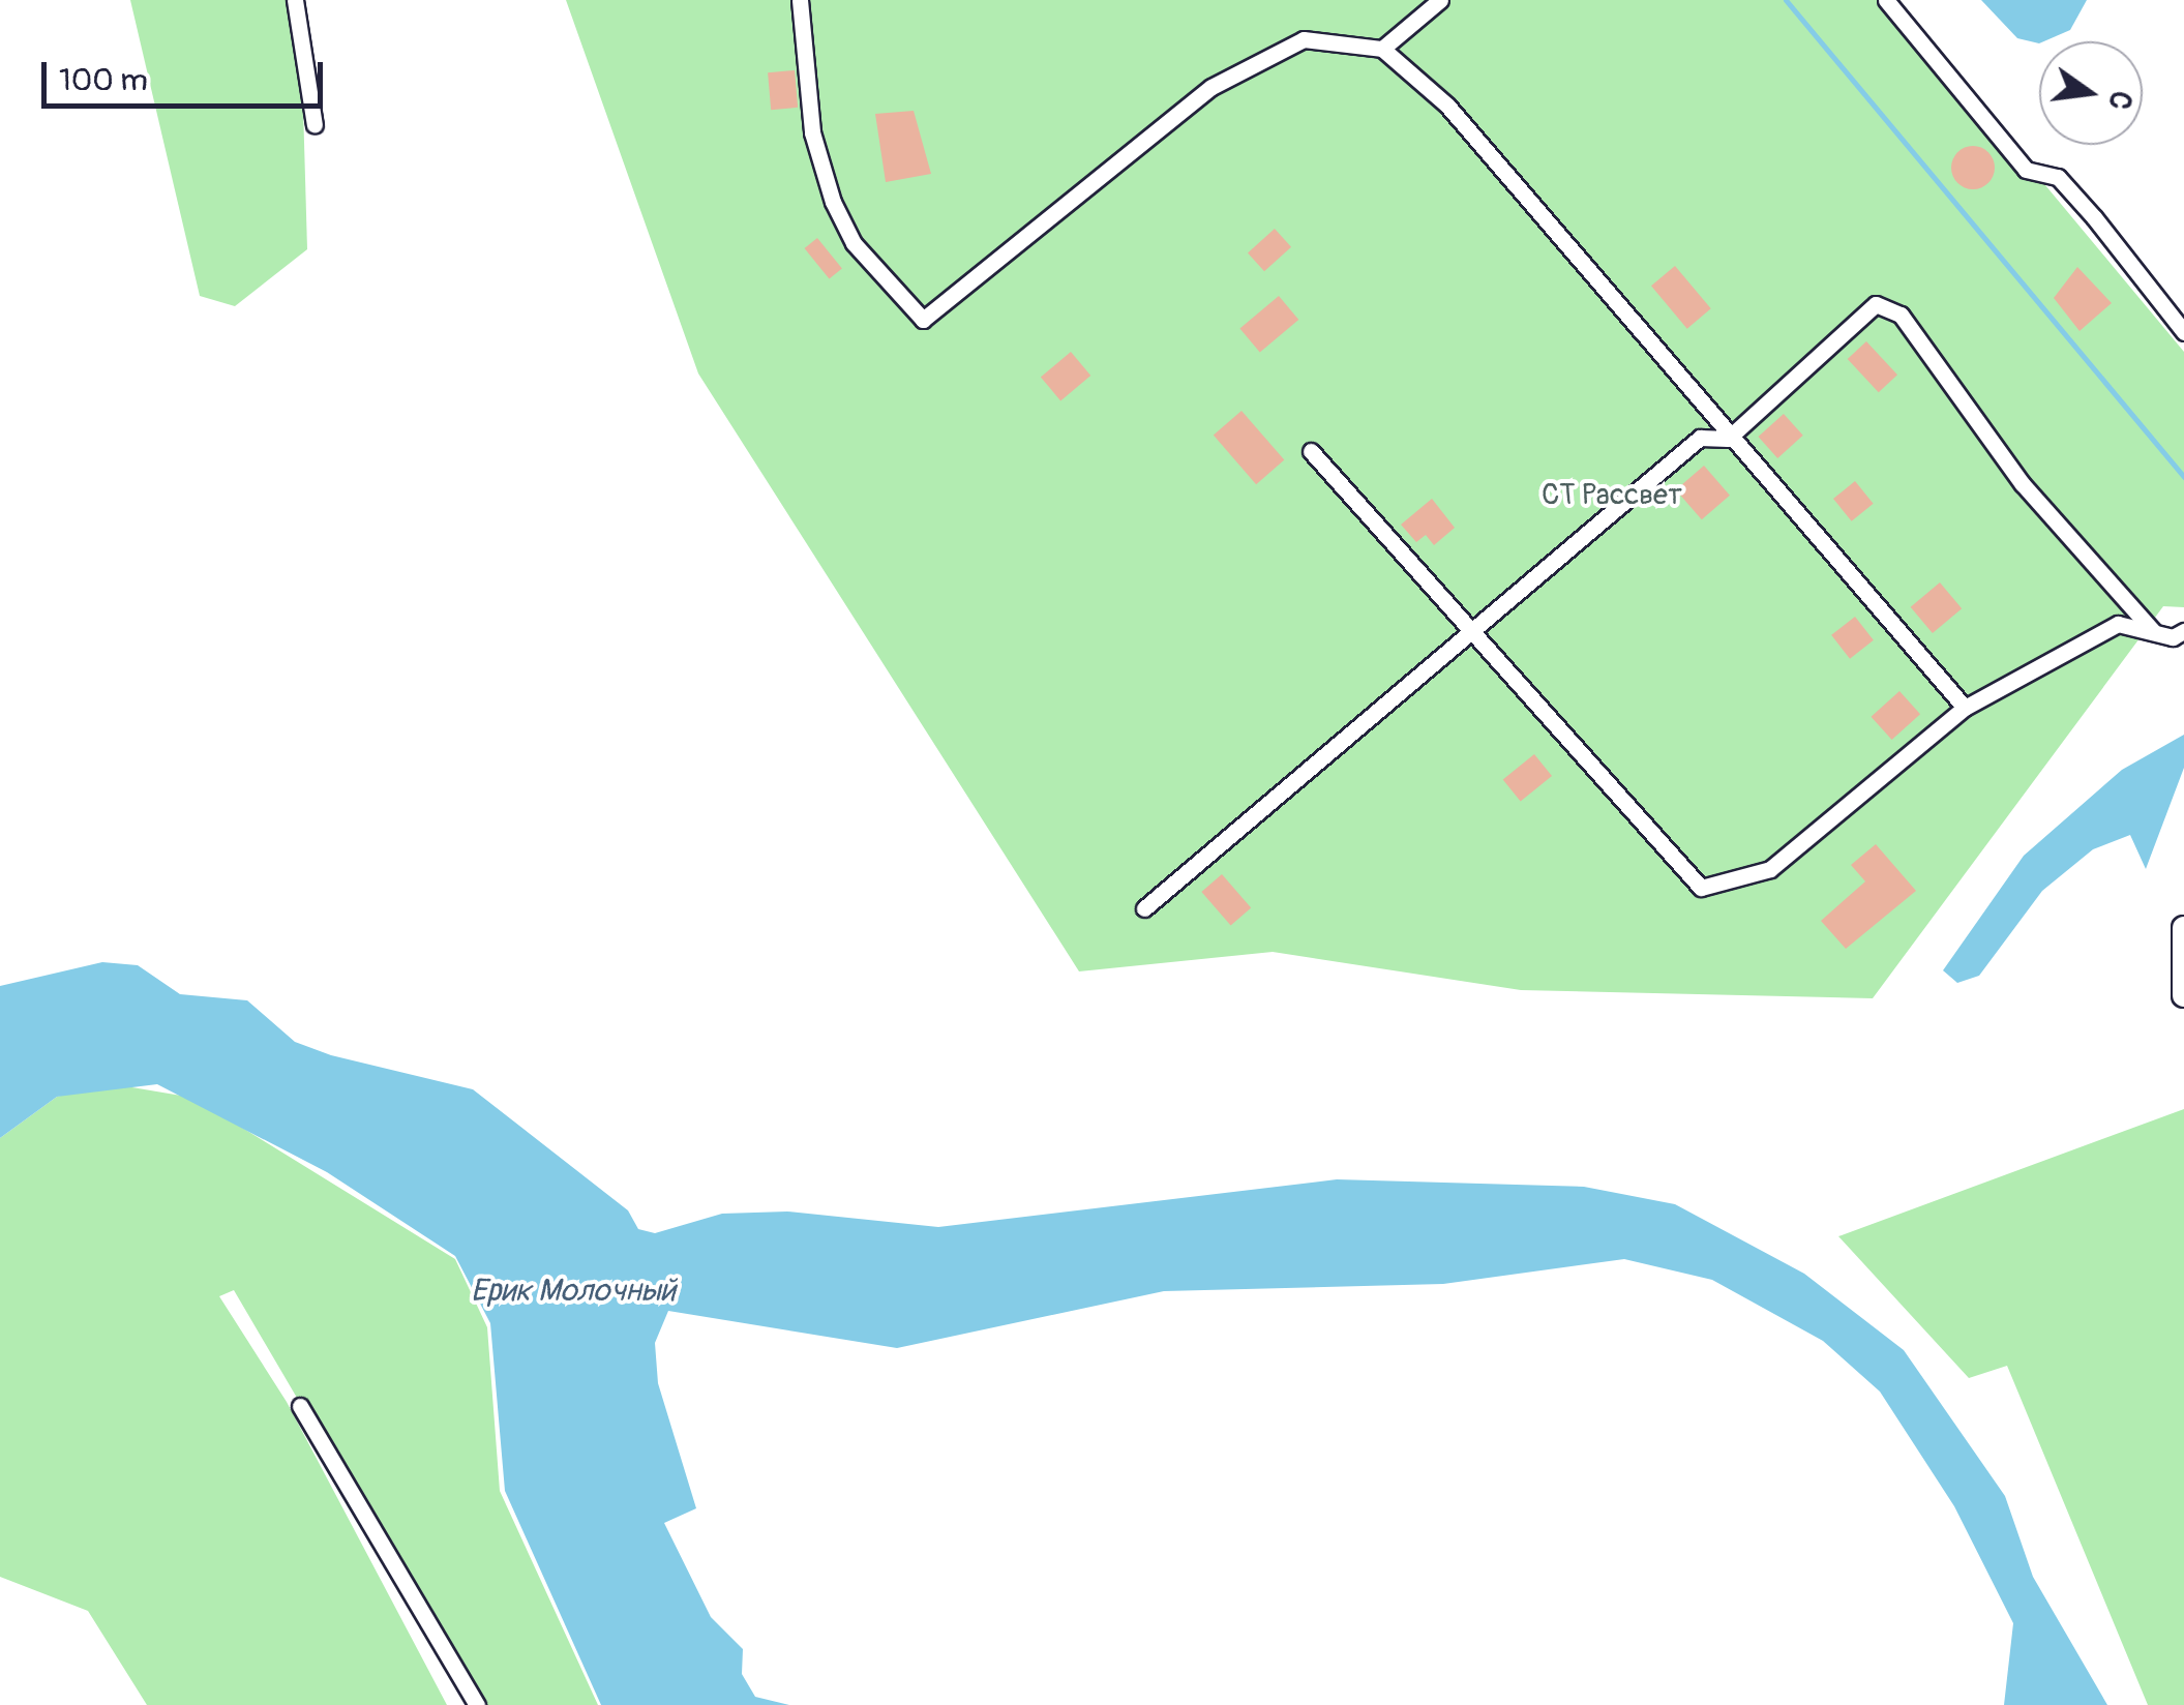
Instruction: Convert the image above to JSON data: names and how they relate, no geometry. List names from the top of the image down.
{
  "water": ["Ерик Молочный"],
  "parks": ["СТ Рассвет"],
  "scale_bar": "100 m",
  "north": "right"
}
